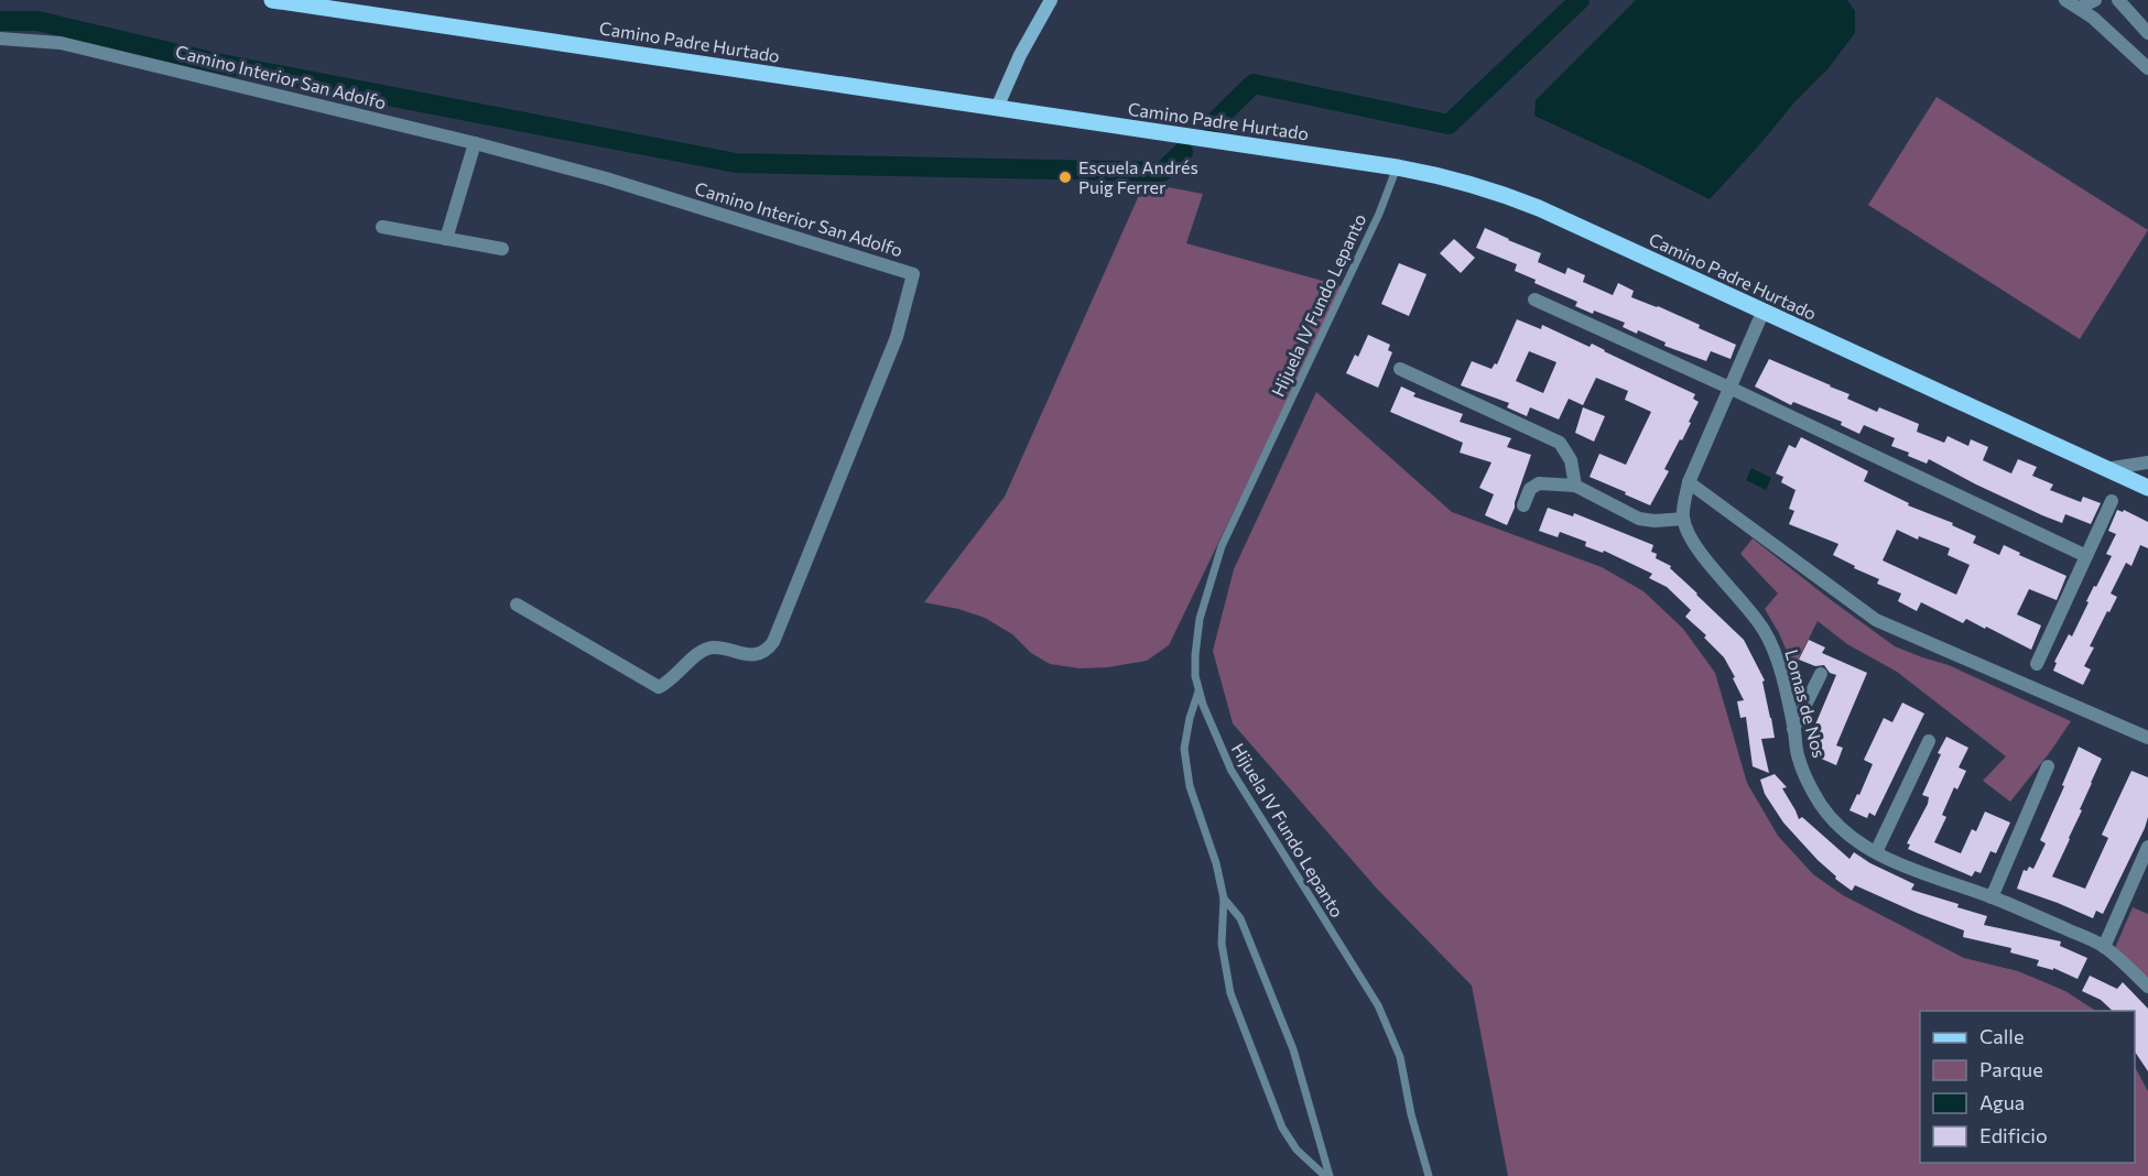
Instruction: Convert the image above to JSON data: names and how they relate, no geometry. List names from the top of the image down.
{
  "streets": {
    "main road": ["Camino Padre Hurtado"],
    "street": ["Camino Interior San Adolfo", "Lomas de Nos"],
    "lane": ["Hijuela IV Fundo Lepanto"]
  },
  "crossings": [
    ["Camino Padre Hurtado", "Hijuela IV Fundo Lepanto"]
  ],
  "places": ["Escuela Andrés Puig Ferrer"],
  "legend": [
    "Calle",
    "Parque",
    "Agua",
    "Edificio"
  ]
}
